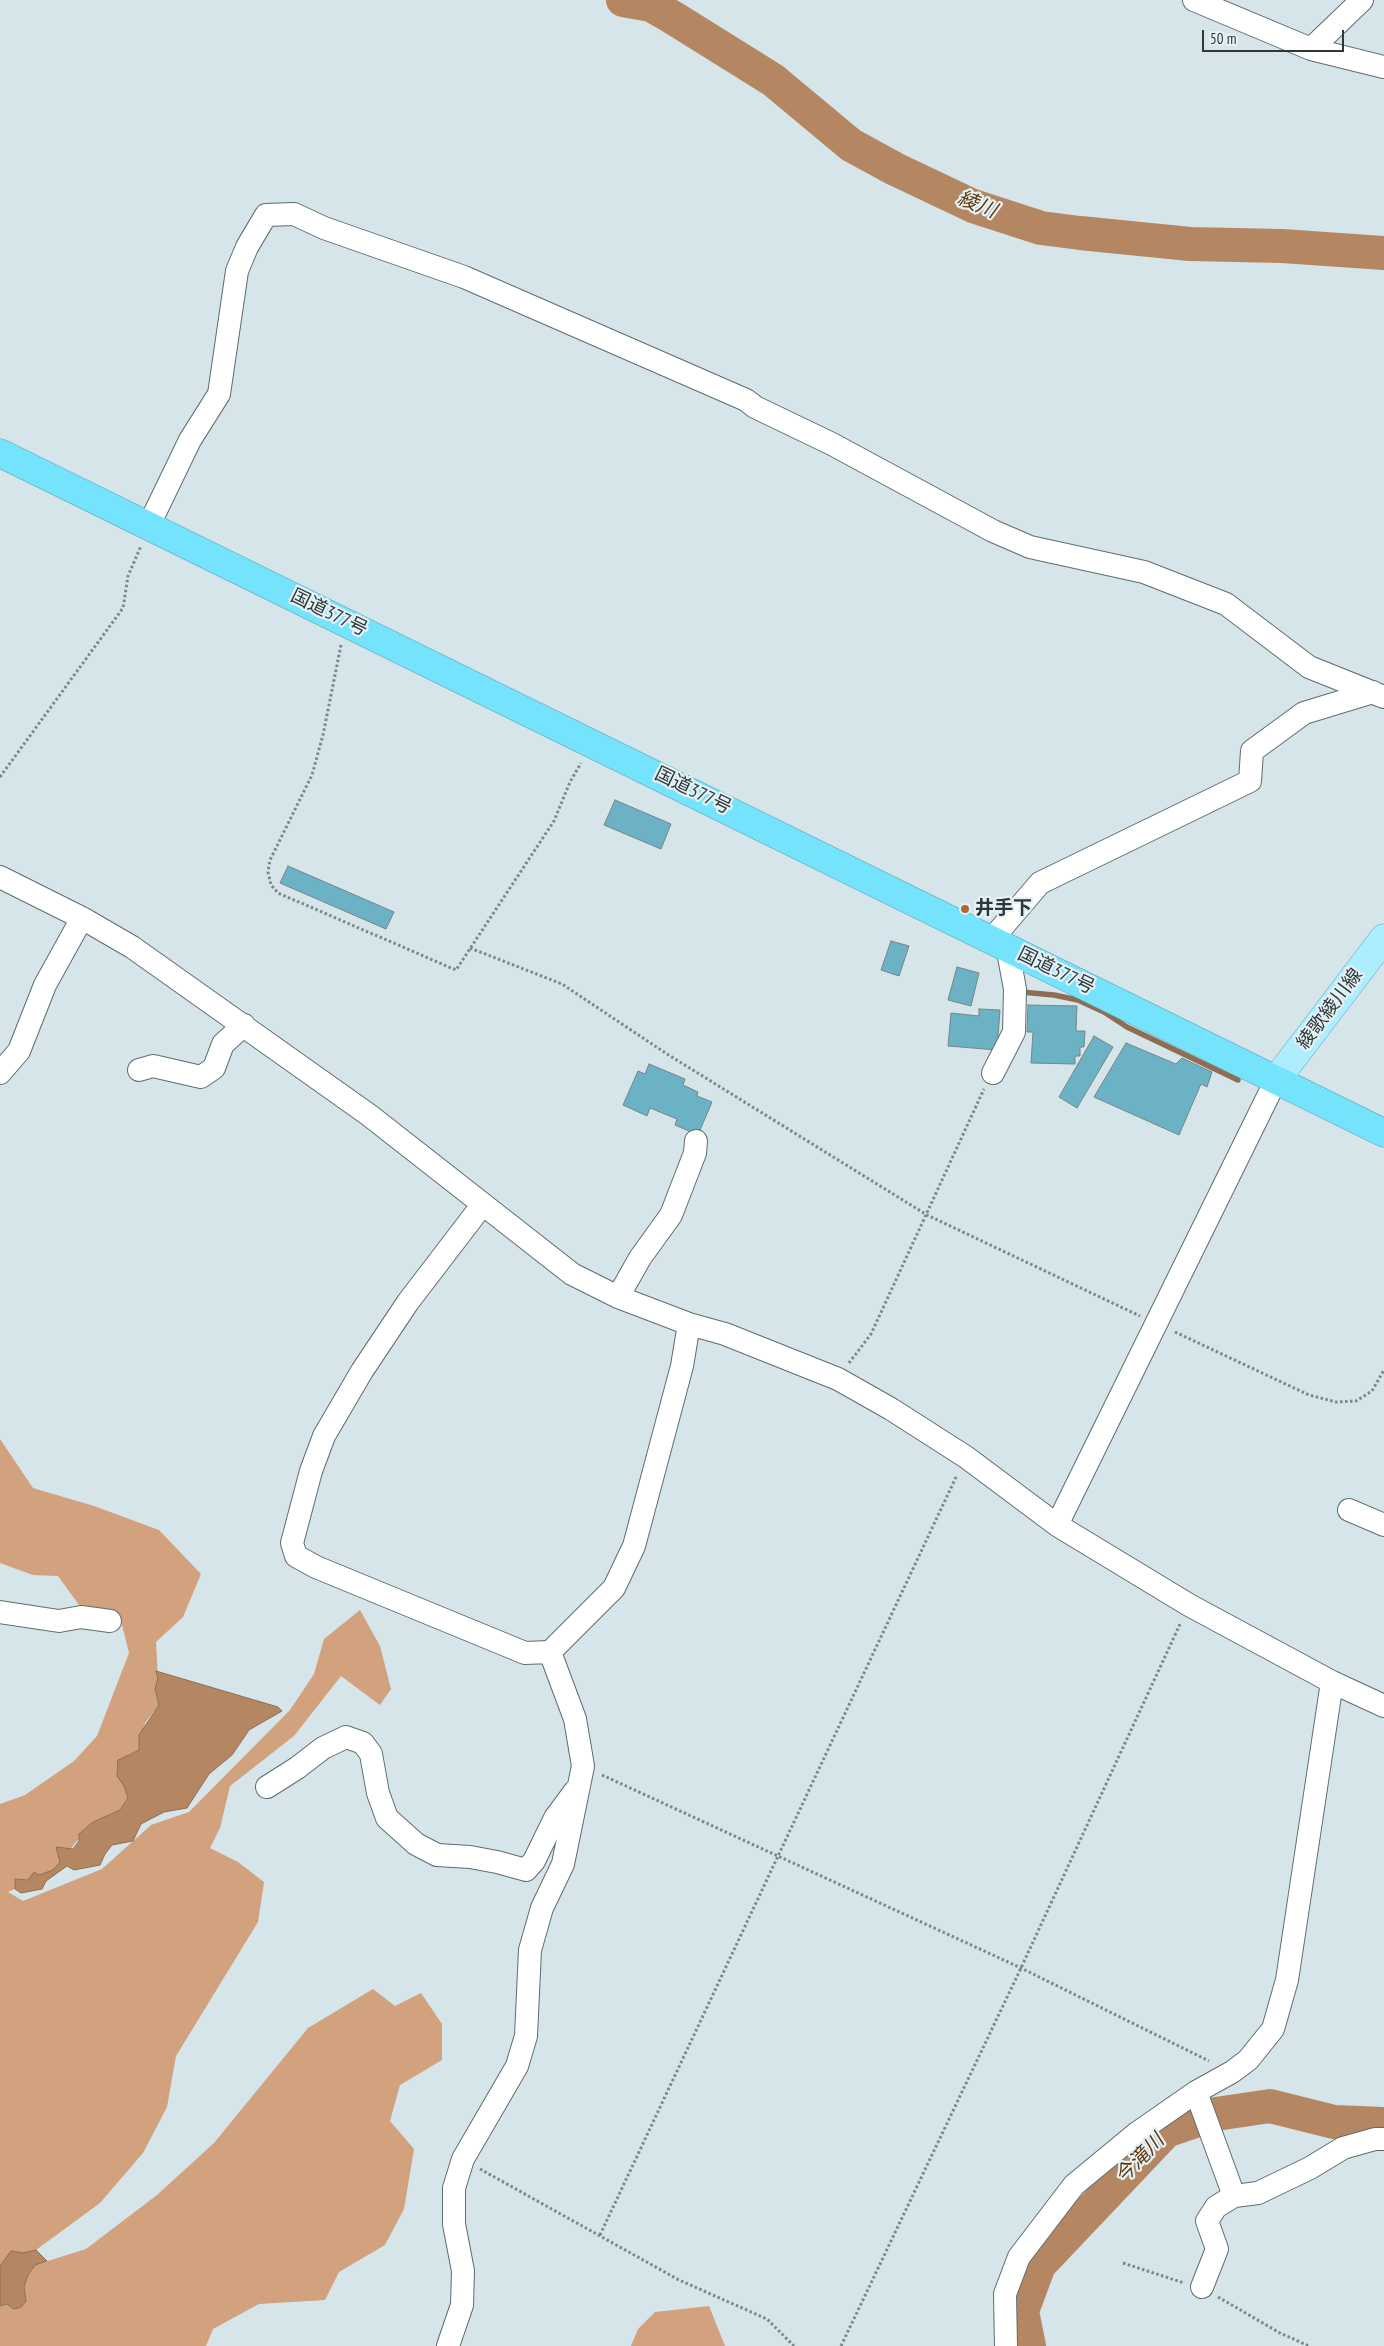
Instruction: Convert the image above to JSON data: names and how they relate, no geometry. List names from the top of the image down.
{
  "streets": {
    "highway": ["国道377号"],
    "main road": ["綾歌綾川線"]
  },
  "crossings": [
    ["国道377号", "綾歌綾川線"]
  ],
  "water": ["綾川", "今滝川"],
  "places": ["井手下"],
  "scale_bar": "50 m"
}
